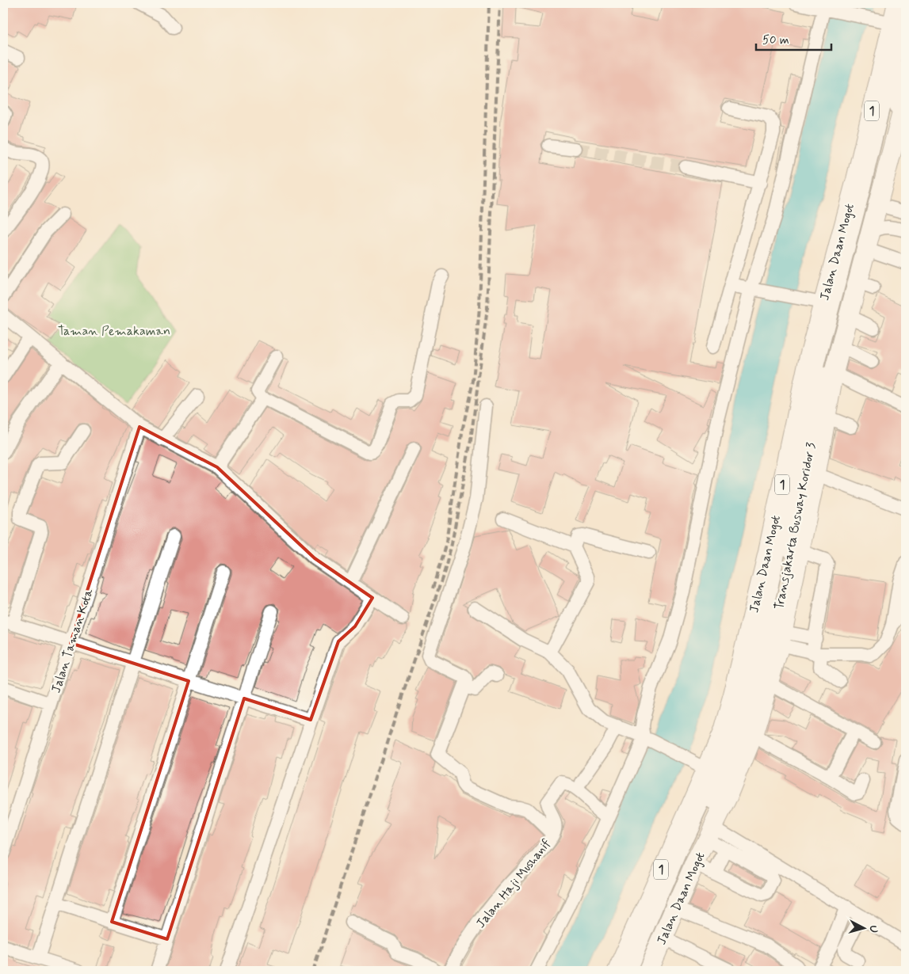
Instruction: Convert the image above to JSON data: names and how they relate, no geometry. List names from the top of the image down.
{
  "streets": {
    "highway": ["1", "Jalan Daan Mogot"],
    "street": ["Transjakarta Busway Koridor 3", "Jalan Taman Kota", "Jalan Haji Mushanif"]
  },
  "crossings": [
    ["Jalan Daan Mogot", "Transjakarta Busway Koridor 3"]
  ],
  "parks": ["Taman Pemakaman"],
  "scale_bar": "50 m",
  "north": "right"
}
